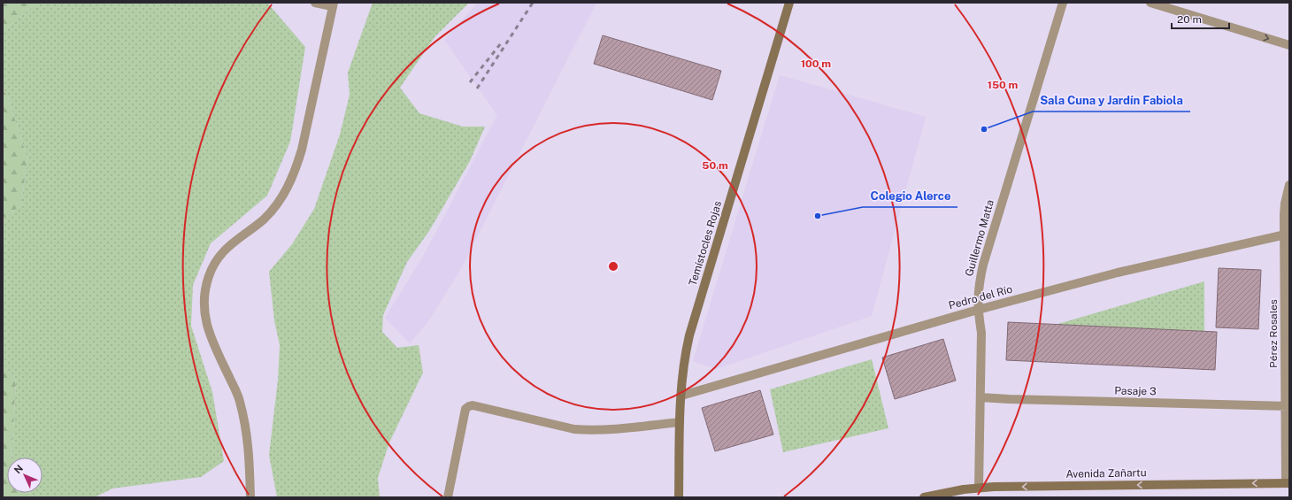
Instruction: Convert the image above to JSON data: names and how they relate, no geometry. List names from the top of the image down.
{
  "streets": {
    "street": [
      "Guillermo Matta",
      "Temístocles Rojas",
      "Pedro del Río",
      "Pérez Rosales",
      "Pasaje 3",
      "Avenida Zañartu"
    ]
  },
  "crossings": [
    ["Guillermo Matta", "Pedro del Río"],
    ["Guillermo Matta", "Pasaje 3"],
    ["Guillermo Matta", "Avenida Zañartu"],
    ["Temístocles Rojas", "Pedro del Río"],
    ["Pedro del Río", "Pérez Rosales"],
    ["Pérez Rosales", "Pasaje 3"],
    ["Pérez Rosales", "Avenida Zañartu"]
  ],
  "one_way": ["Avenida Zañartu"],
  "places": ["Sala Cuna y Jardín Fabiola", "Colegio Alerce"],
  "scale_bar": "20 m",
  "north": "top left",
  "rings": ["100 m", "150 m", "50 m"]
}
